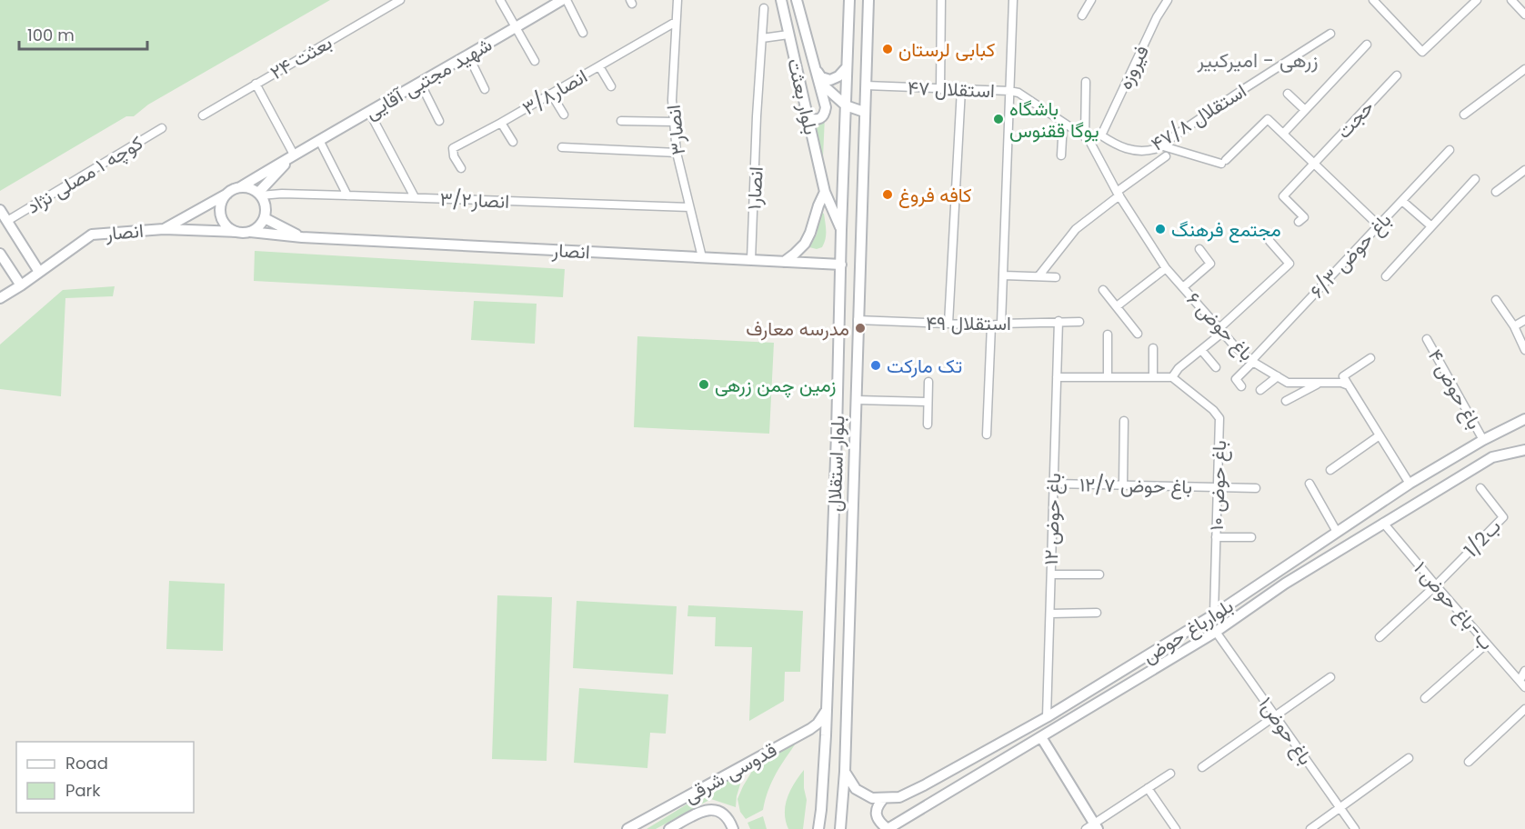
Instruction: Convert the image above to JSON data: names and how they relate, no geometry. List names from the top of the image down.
{
  "streets": {
    "main road": [
      "شهید مجتبی آقایی",
      "بلوار بعثت",
      "انصار",
      "بلوار استقلال",
      "بلوارباغ حوض",
      "قدوسی شرقی"
    ],
    "street": [
      "بعثت ۲۴",
      "فیروزه",
      "۴۷ استقلال",
      "انصار۳/۸",
      "۴۷/۸ استقلال",
      "حجت",
      "انصار۳",
      "کوچه ۱ مصلی نژاد",
      "انصار۱",
      "انصار۳/۲",
      "۶/۳ باغ حوض",
      "۴۹ استقلال",
      "۶ باغ حوض",
      "۴ باغ حوض",
      "۱۲/۷ باغ حوض",
      "۱۰ باغ حوض",
      "۱۲ باغ حوض",
      "1/2ب",
      "۱ ب-باغ حوض",
      "باغ حوض۱"
    ]
  },
  "crossings": [
    ["فیروزه", "۴۷/۸ استقلال"],
    ["شهید مجتبی آقایی", "انصار۳/۲"],
    ["شهید مجتبی آقایی", "انصار"],
    ["۴۷ استقلال", "۶ باغ حوض"],
    ["۴۷ استقلال", "بلوار استقلال"],
    ["انصار۳/۸", "انصار۳"],
    ["بلوار بعثت", "بلوار استقلال"],
    ["انصار۳", "انصار۳/۲"],
    ["انصار۳", "انصار"],
    ["انصار۱", "انصار"],
    ["انصار۳/۲", "انصار"],
    ["انصار", "بلوار استقلال"],
    ["۶/۳ باغ حوض", "۶ باغ حوض"],
    ["۴۹ استقلال", "بلوار استقلال"],
    ["۴۹ استقلال", "۱۲ باغ حوض"],
    ["۴ باغ حوض", "بلوارباغ حوض"],
    ["بلوار استقلال", "بلوارباغ حوض"],
    ["بلوار استقلال", "قدوسی شرقی"],
    ["۱۲/۷ باغ حوض", "۱۰ باغ حوض"],
    ["۱۲/۷ باغ حوض", "۱۲ باغ حوض"],
    ["۱۰ باغ حوض", "بلوارباغ حوض"],
    ["۱۲ باغ حوض", "بلوارباغ حوض"],
    ["1/2ب", "۱ ب-باغ حوض"],
    ["۱ ب-باغ حوض", "بلوارباغ حوض"],
    ["بلوارباغ حوض", "باغ حوض۱"]
  ],
  "districts": ["زرهی - امیرکبیر"],
  "places": [
    "کبابی لرستان",
    "باشگاه یوگا ققنوس",
    "کافه فروغ",
    "مجتمع فرهنگ",
    "مدرسه معارف",
    "تک مارکت",
    "زمین چمن زرهی"
  ],
  "legend": ["Road", "Park"],
  "scale_bar": "100 m"
}
